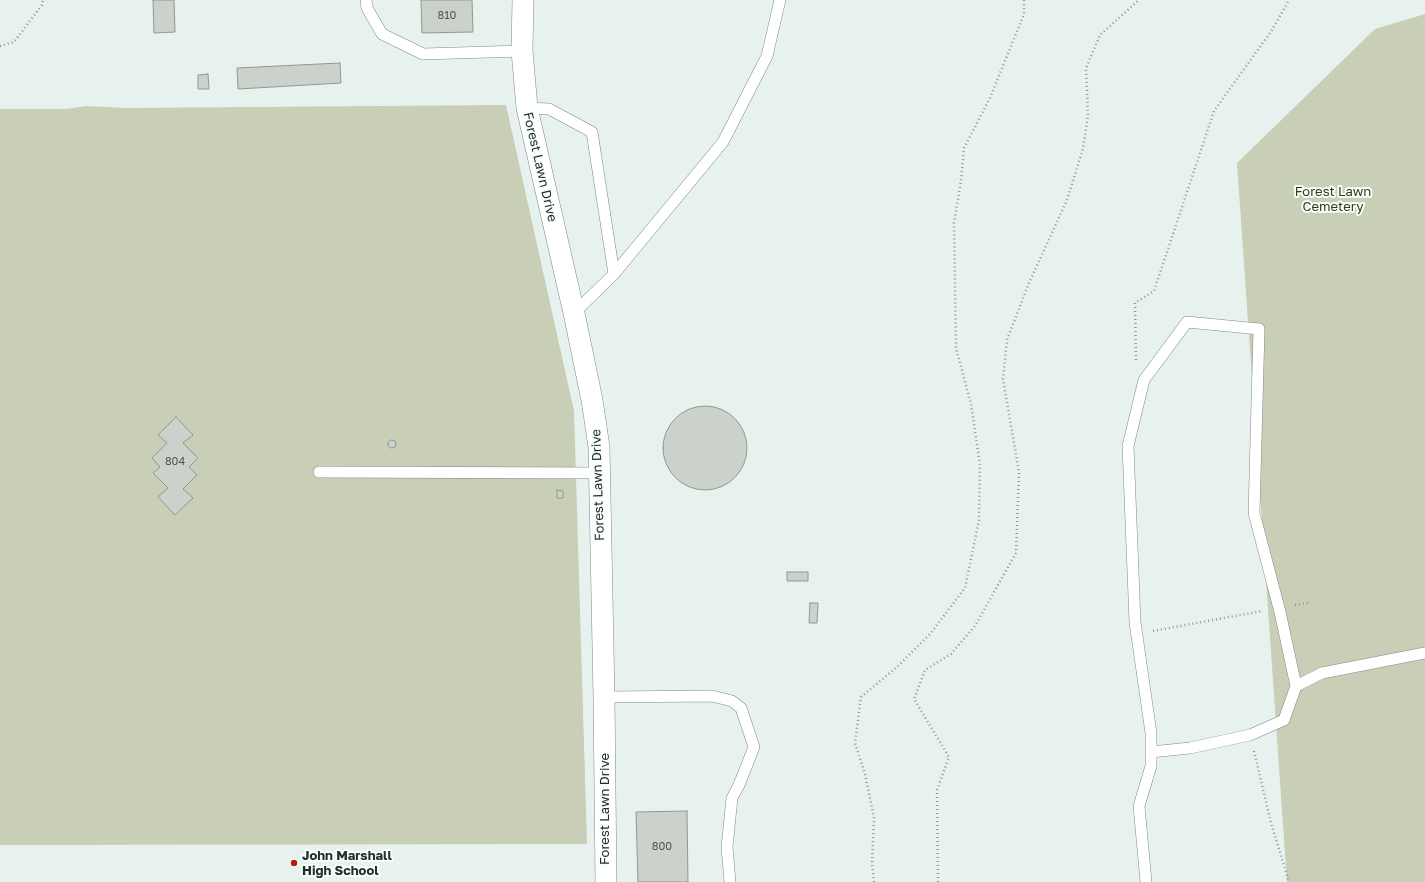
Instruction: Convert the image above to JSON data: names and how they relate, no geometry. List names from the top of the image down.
{
  "streets": {
    "street": ["Forest Lawn Drive"]
  },
  "parks": ["Forest Lawn Cemetery"],
  "places": ["John Marshall High School"],
  "house_numbers": ["810", "804", "800"]
}
